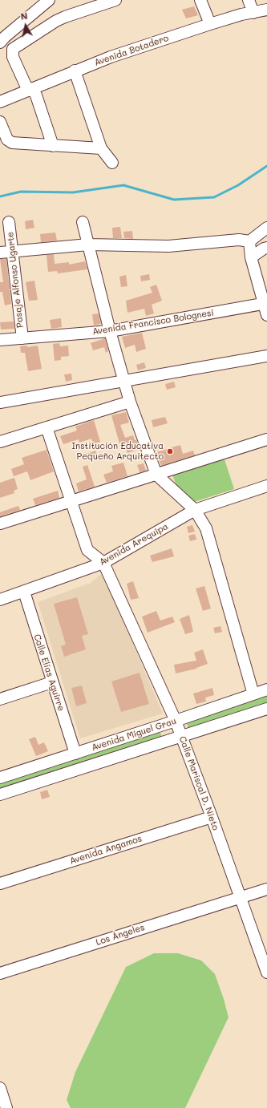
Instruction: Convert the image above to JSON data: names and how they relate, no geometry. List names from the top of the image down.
{
  "streets": {
    "street": [
      "Avenida Botadero",
      "Pasaje Alfonso Ugarte",
      "Avenida Francisco Bolognesi",
      "Avenida Arequipa",
      "Calle Elías Aguirre",
      "Avenida Miguel Grau",
      "Calle Mariscal D. Nieto",
      "Avenida Angamos",
      "Los Ángeles"
    ]
  },
  "crossings": [
    ["Pasaje Alfonso Ugarte", "Avenida Francisco Bolognesi"],
    ["Avenida Arequipa", "Calle Elías Aguirre"],
    ["Avenida Arequipa", "Calle Mariscal D. Nieto"],
    ["Calle Elías Aguirre", "Avenida Miguel Grau"],
    ["Avenida Miguel Grau", "Calle Mariscal D. Nieto"],
    ["Calle Mariscal D. Nieto", "Avenida Angamos"],
    ["Calle Mariscal D. Nieto", "Los Ángeles"]
  ],
  "places": ["Institución Educativa Pequeño Arquitecto"],
  "north": "top"
}
